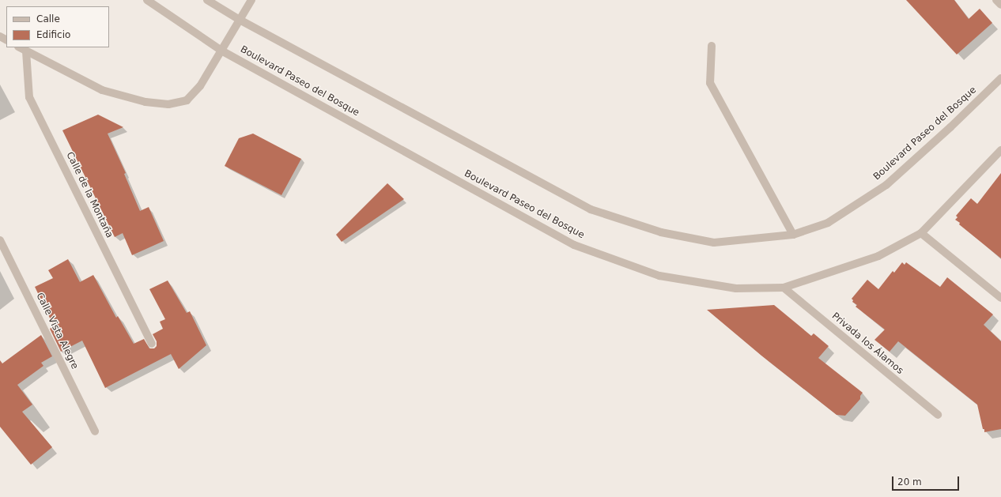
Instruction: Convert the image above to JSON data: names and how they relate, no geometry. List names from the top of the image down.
{
  "streets": {
    "street": [
      "Boulevard Paseo del Bosque",
      "Calle de la Montaña",
      "Calle Vista Alegre",
      "Privada los Álamos"
    ]
  },
  "crossings": [
    ["Boulevard Paseo del Bosque", "Privada los Álamos"]
  ],
  "legend": ["Calle", "Edificio"],
  "scale_bar": "20 m"
}
